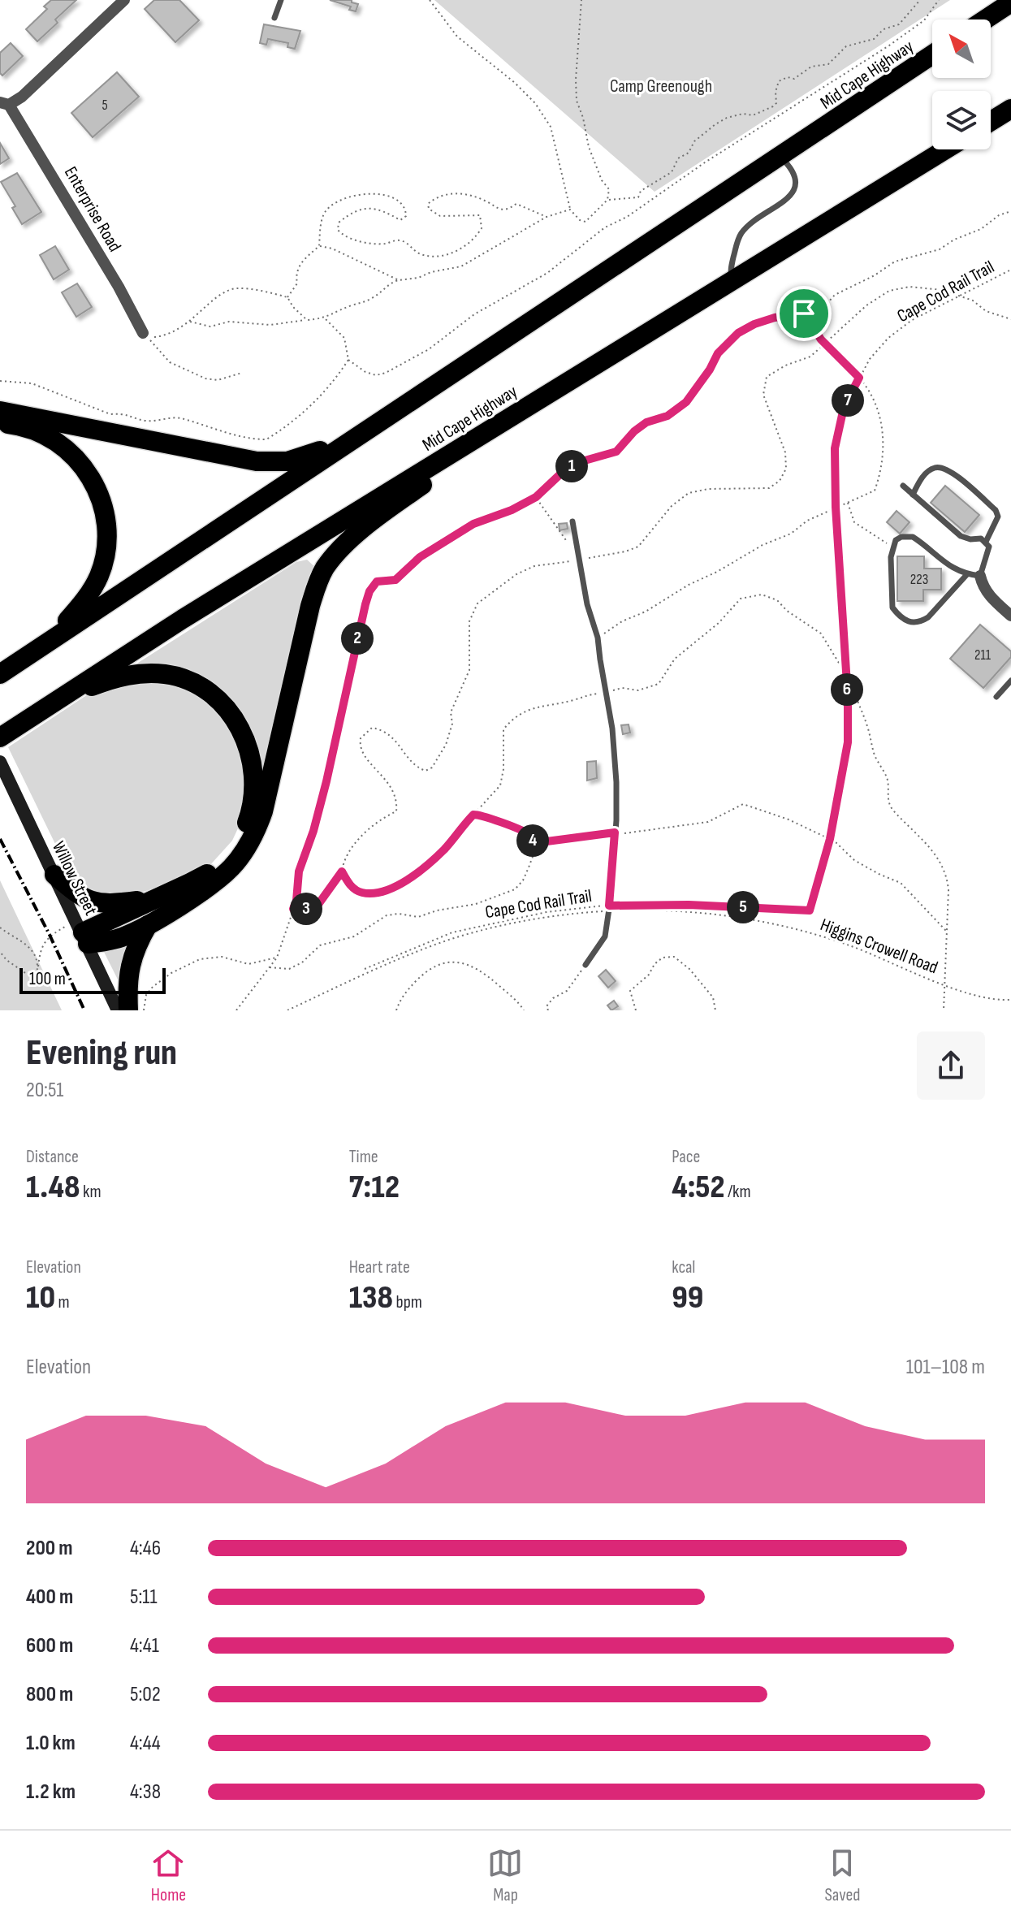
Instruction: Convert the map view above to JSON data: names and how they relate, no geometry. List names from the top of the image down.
{
  "streets": {
    "highway": ["Mid Cape Highway"],
    "main road": ["Willow Street"],
    "street": ["Enterprise Road"],
    "path": ["Cape Cod Rail Trail", "Higgins Crowell Road"]
  },
  "crossings": [
    ["Cape Cod Rail Trail", "Higgins Crowell Road"]
  ],
  "parks": ["Camp Greenough"],
  "house_numbers": ["5", "223", "211"],
  "scale_bar": "100 m",
  "north": "top left",
  "page": {
    "pins": [
      "7",
      "1",
      "2",
      "6",
      "4",
      "5",
      "3"
    ],
    "scale": "100 m",
    "heading": ["Evening run", "20:51"],
    "stats": [
      ["Distance", "1.48 km"],
      ["Time", "7:12"],
      ["Pace", "4:52 /km"],
      ["Elevation", "10 m"],
      ["Heart rate", "138 bpm"],
      ["kcal", "99"]
    ],
    "chart": ["Elevation", "101–108 m"],
    "list": [
      {
        "name": "200 m",
        "note": "4:46"
      },
      {
        "name": "400 m",
        "note": "5:11"
      },
      {
        "name": "600 m",
        "note": "4:41"
      },
      {
        "name": "800 m",
        "note": "5:02"
      },
      {
        "name": "1.0 km",
        "note": "4:44"
      },
      {
        "name": "1.2 km",
        "note": "4:38"
      }
    ],
    "tabs": ["Home", "Map", "Saved"]
  }
}
